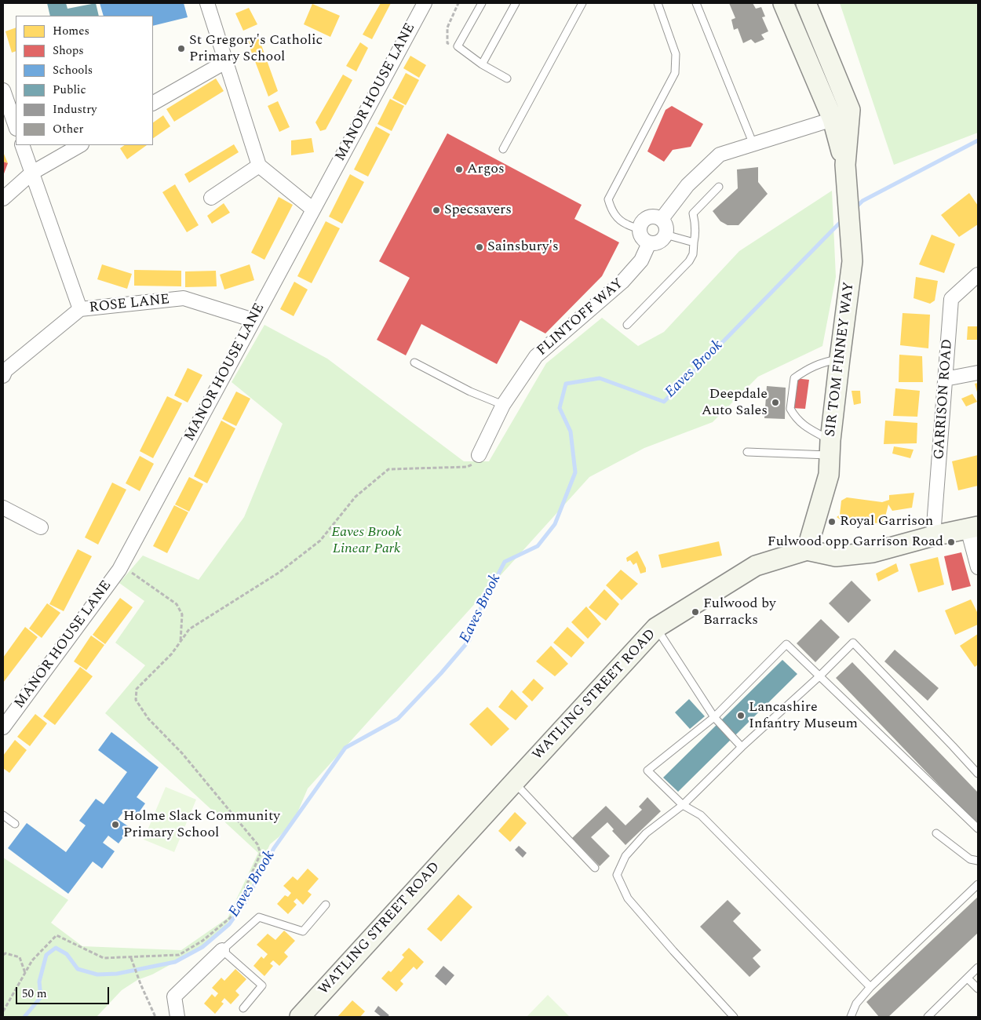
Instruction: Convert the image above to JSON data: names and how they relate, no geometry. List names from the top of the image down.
{
  "streets": {
    "main road": ["SIR TOM FINNEY WAY", "WATLING STREET ROAD"],
    "street": [
      "MANOR HOUSE LANE",
      "ROSE LANE",
      "FLINTOFF WAY",
      "GARRISON ROAD"
    ]
  },
  "crossings": [
    ["MANOR HOUSE LANE", "ROSE LANE"],
    ["SIR TOM FINNEY WAY", "WATLING STREET ROAD"],
    ["GARRISON ROAD", "WATLING STREET ROAD"]
  ],
  "water": ["Eaves Brook"],
  "parks": ["Eaves Brook Linear Park"],
  "places": [
    "St Gregory's Catholic Primary School",
    "Argos",
    "Specsavers",
    "Sainsbury's",
    "Deepdale Auto Sales",
    "Royal Garrison",
    "Fulwood opp Garrison Road",
    "Fulwood by Barracks",
    "Lancashire Infantry Museum",
    "Holme Slack Community Primary School"
  ],
  "legend": [
    "Homes",
    "Shops",
    "Schools",
    "Public",
    "Industry",
    "Other"
  ],
  "scale_bar": "50 m"
}
